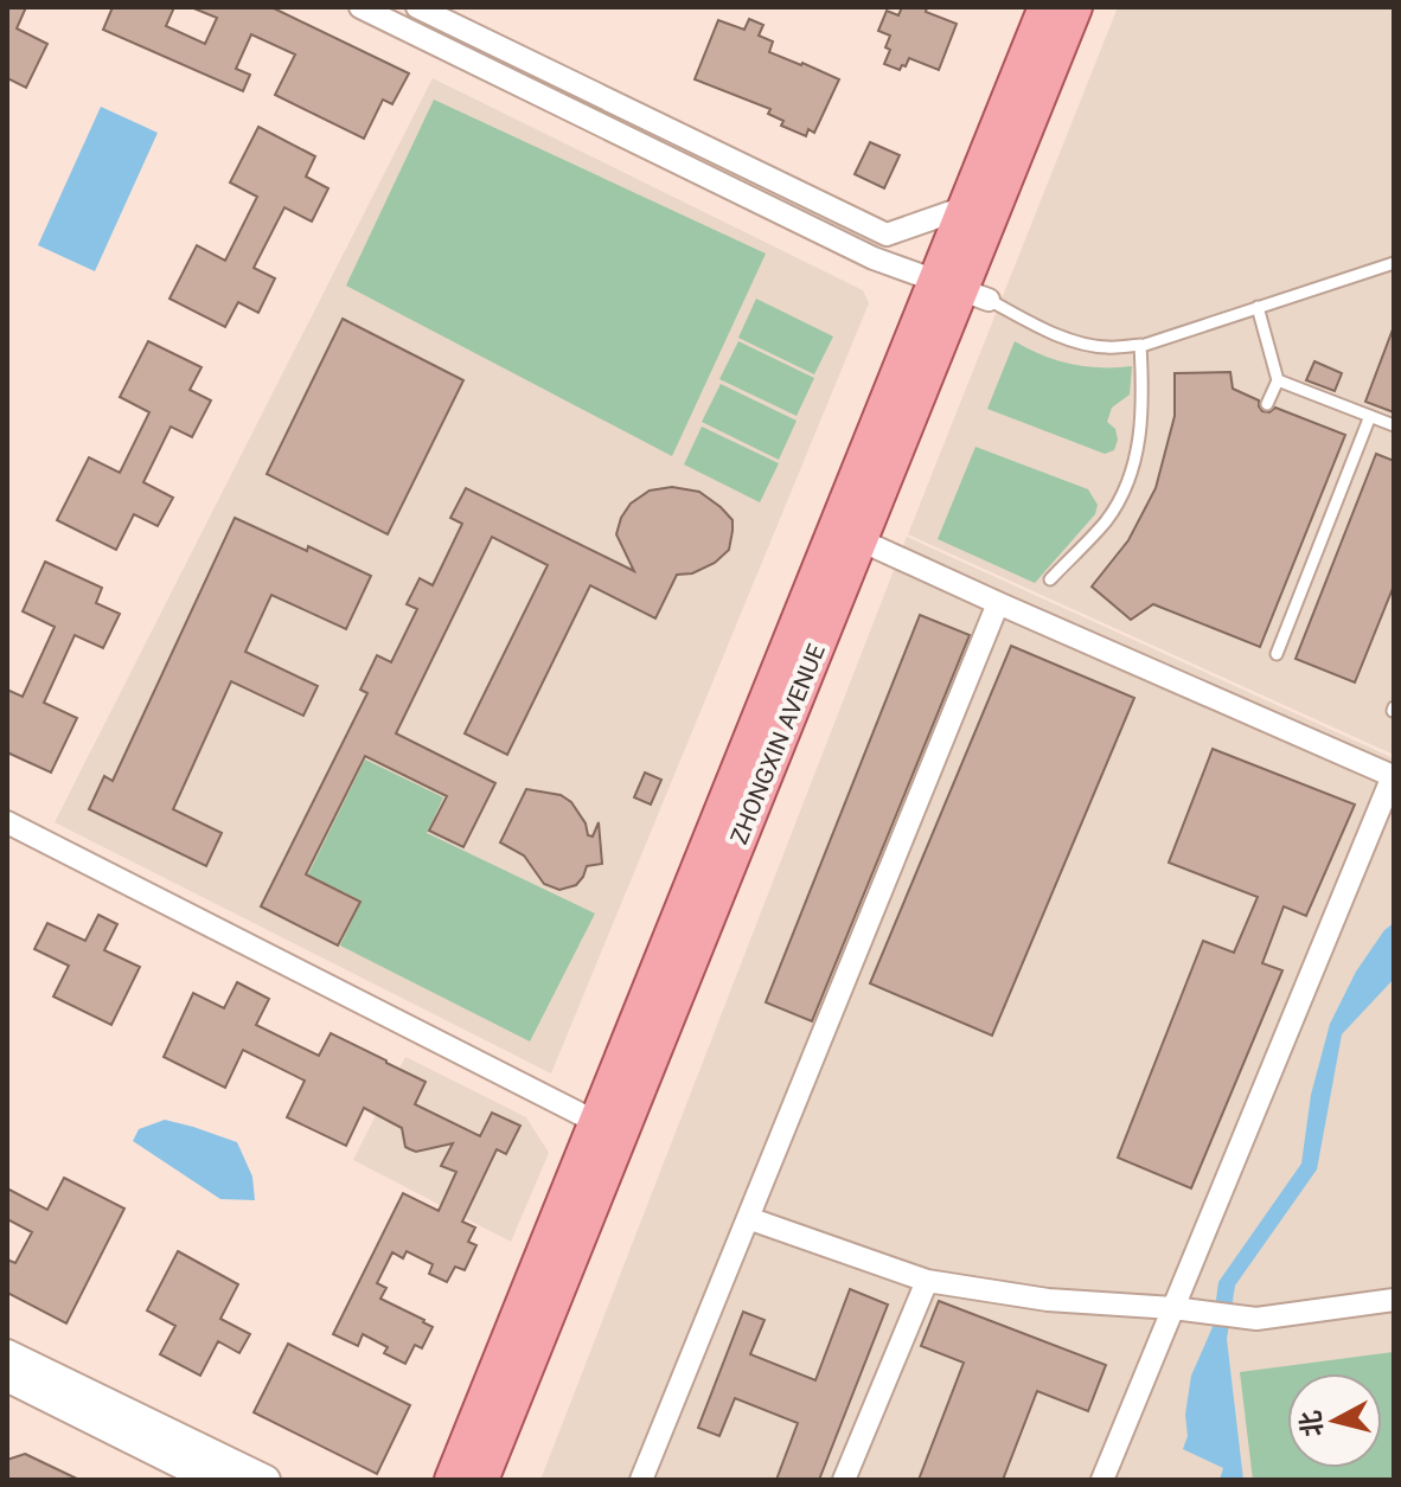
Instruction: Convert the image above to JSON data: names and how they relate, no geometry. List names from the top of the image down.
{
  "streets": {
    "main road": ["ZHONGXIN AVENUE"]
  },
  "north": "left"
}
